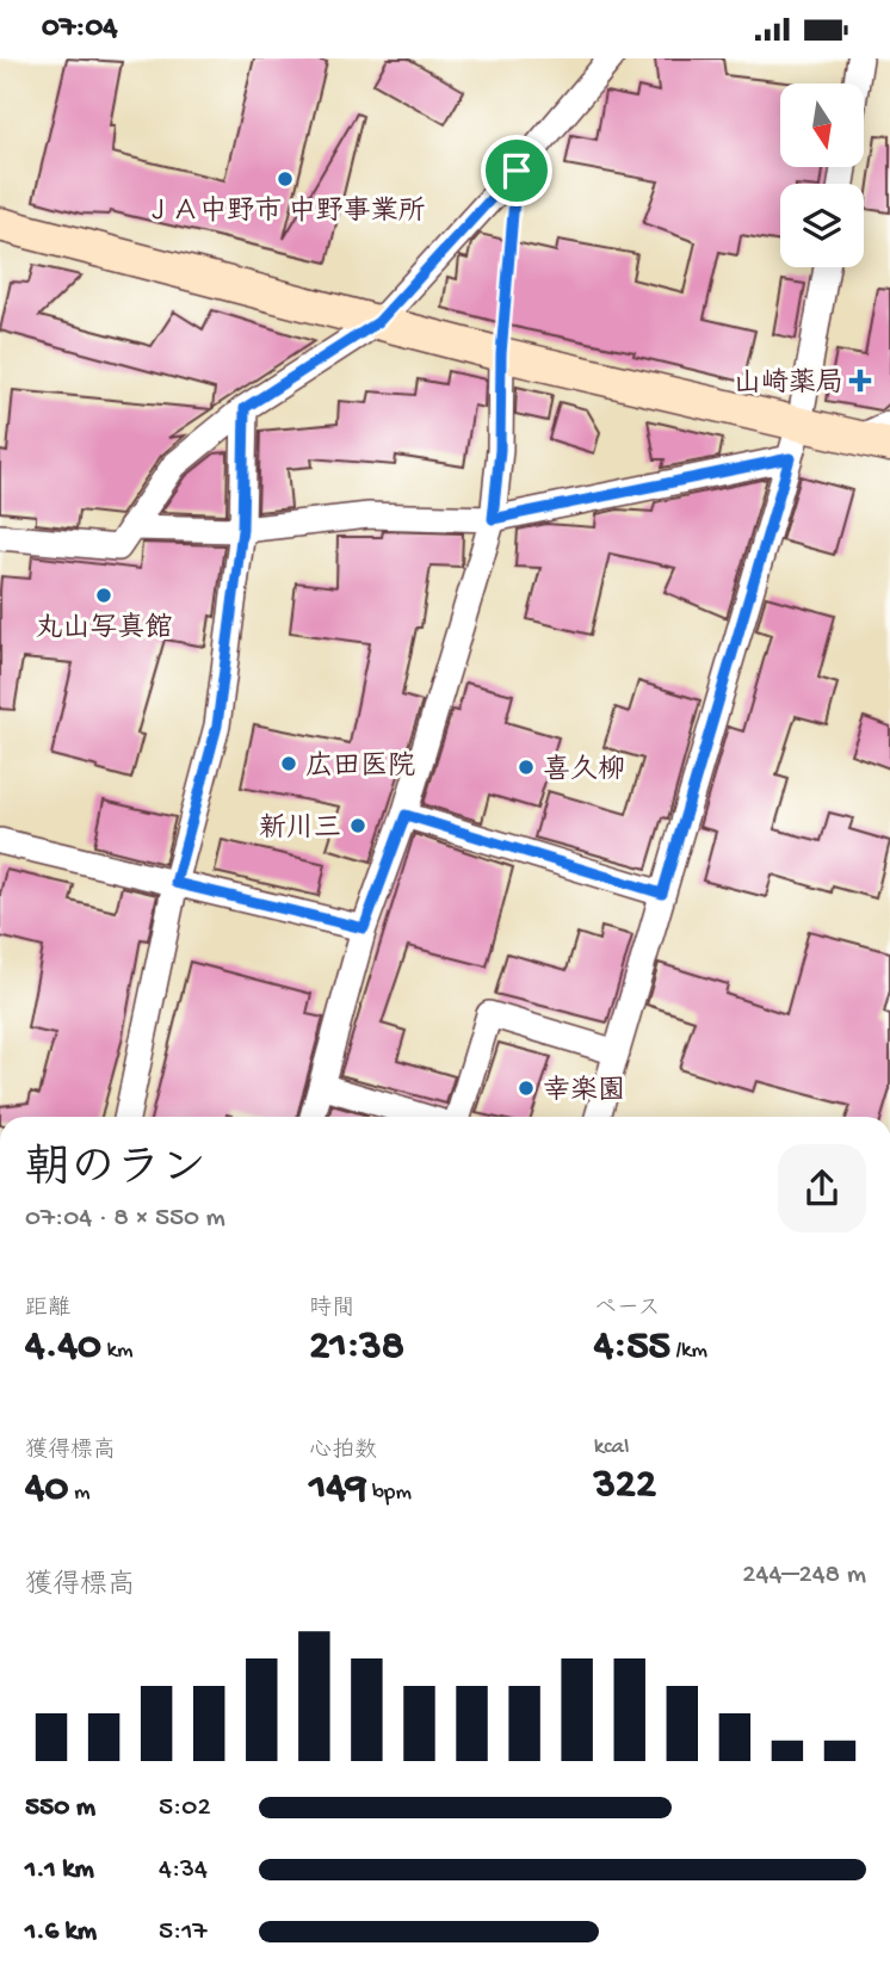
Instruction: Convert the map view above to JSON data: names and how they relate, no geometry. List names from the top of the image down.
{
  "places": {
    "other": [
      "ＪＡ中野市 中野事業所",
      "丸山写真館",
      "広田医院",
      "喜久柳",
      "新川三",
      "幸楽園"
    ],
    "health": ["山崎薬局"]
  },
  "north": "bottom",
  "page": {
    "status": "07:04",
    "heading": ["朝のラン", "07:04 · 8 × 550 m"],
    "stats": [
      ["距離", "4.40 km"],
      ["時間", "21:38"],
      ["ペース", "4:55 /km"],
      ["獲得標高", "40 m"],
      ["心拍数", "149 bpm"],
      ["kcal", "322"]
    ],
    "chart": ["獲得標高", "244–248 m"],
    "list": [
      {
        "name": "550 m",
        "note": "5:02"
      },
      {
        "name": "1.1 km",
        "note": "4:34"
      },
      {
        "name": "1.6 km",
        "note": "5:17"
      }
    ]
  }
}
